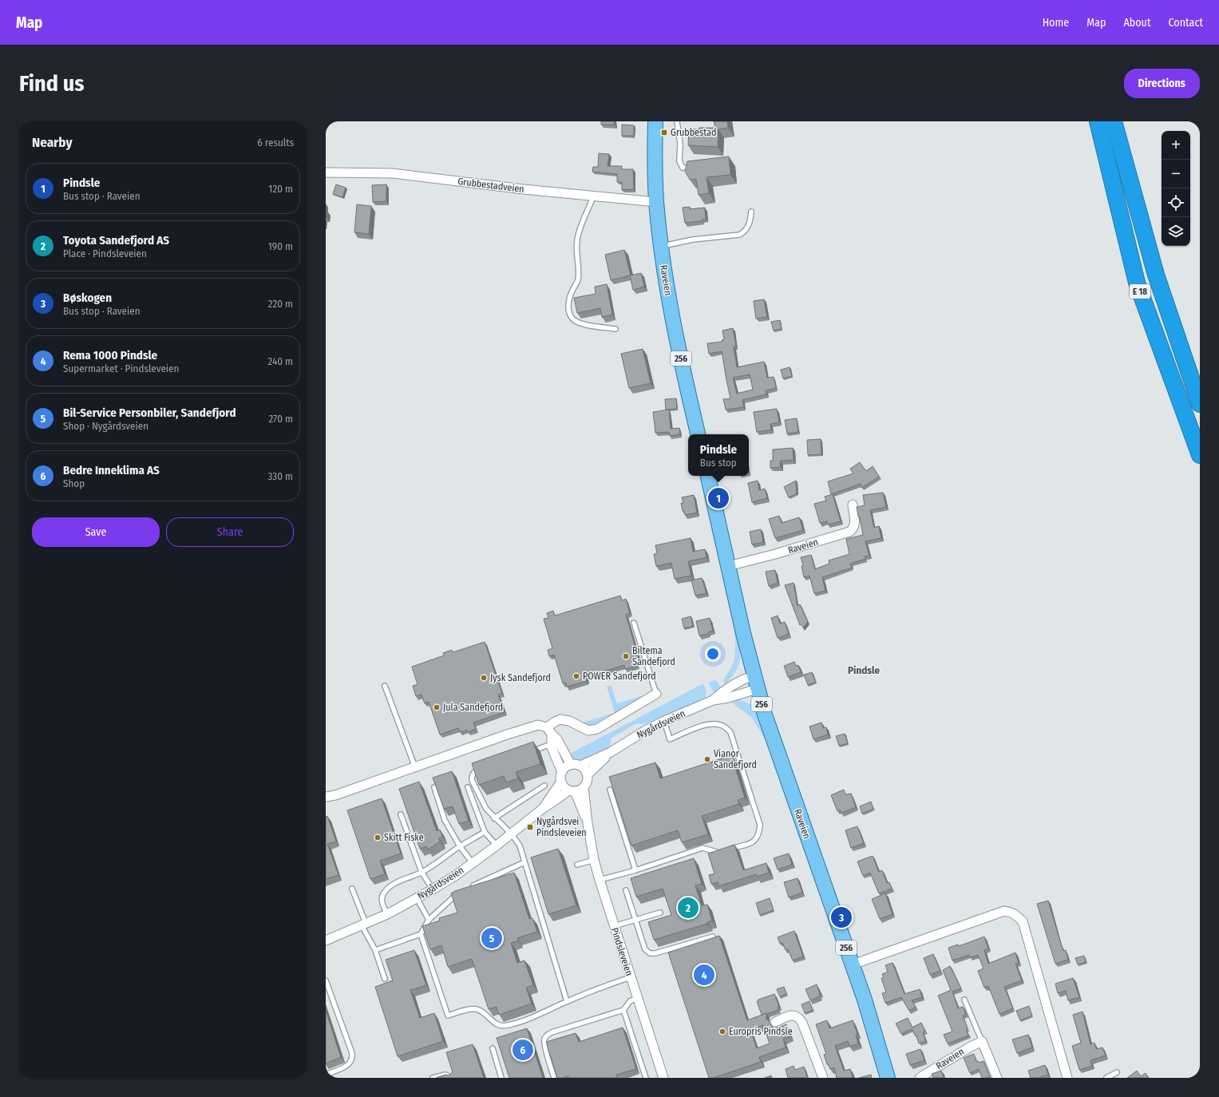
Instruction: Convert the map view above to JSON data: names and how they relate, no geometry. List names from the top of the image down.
{
  "streets": {
    "highway": ["E 18"],
    "main road": ["Raveien", "256"],
    "street": ["Grubbestadveien", "Nygårdsveien", "Pindsleveien"]
  },
  "crossings": [
    ["Grubbestadveien", "Raveien"],
    ["Raveien", "Nygårdsveien"],
    ["Nygårdsveien", "Pindsleveien"]
  ],
  "districts": ["Pindsle"],
  "places": {
    "transit": ["Grubbestad", "Nygårdsvei Pindsleveien"],
    "other": [
      "Biltema Sandefjord",
      "POWER Sandefjord",
      "Jysk Sandefjord",
      "Jula Sandefjord",
      "Vianor Sandefjord",
      "Skitt Fiske",
      "Europris Pindsle"
    ]
  },
  "page": {
    "header": "Map",
    "nav": [
      "Home",
      "Map",
      "About",
      "Contact"
    ],
    "buttons": [
      "Directions",
      ["Save", "Share"]
    ],
    "title": "Find us",
    "heading": ["Nearby", "6 results"],
    "map_buttons": ["+", "−"],
    "list": [
      {
        "mark": "1",
        "name": "Pindsle",
        "note": "Bus stop · Raveien",
        "value": "120 m"
      },
      {
        "mark": "2",
        "name": "Toyota Sandefjord AS",
        "note": "Place · Pindsleveien",
        "value": "190 m"
      },
      {
        "mark": "3",
        "name": "Bøskogen",
        "note": "Bus stop · Raveien",
        "value": "220 m"
      },
      {
        "mark": "4",
        "name": "Rema 1000 Pindsle",
        "note": "Supermarket · Pindsleveien",
        "value": "240 m"
      },
      {
        "mark": "5",
        "name": "Bil-Service Personbiler, Sandefjord",
        "note": "Shop · Nygårdsveien",
        "value": "270 m"
      },
      {
        "mark": "6",
        "name": "Bedre Inneklima AS",
        "note": "Shop",
        "value": "330 m"
      }
    ],
    "popup": ["Pindsle", "Bus stop"],
    "pins": [
      "1",
      "2",
      "3",
      "5",
      "4",
      "6"
    ]
  }
}
